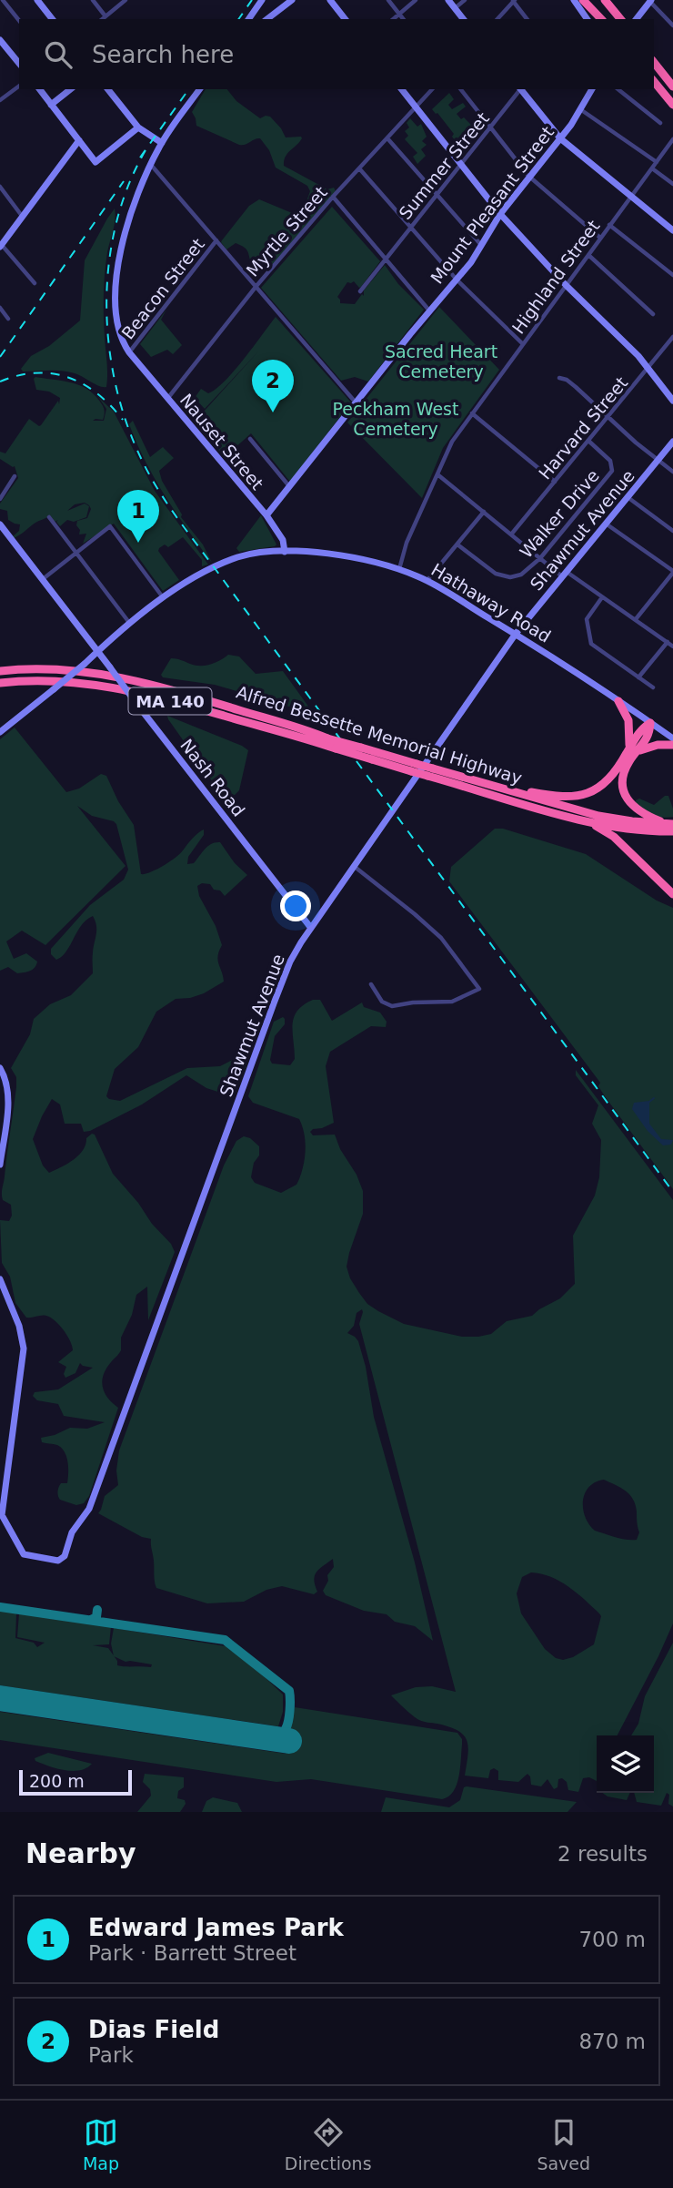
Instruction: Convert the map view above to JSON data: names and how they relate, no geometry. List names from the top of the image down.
{
  "streets": {
    "highway": ["MA 140", "Alfred Bessette Memorial Highway"],
    "main road": [
      "Mount Pleasant Street",
      "Nauset Street",
      "Shawmut Avenue",
      "Hathaway Road",
      "Nash Road"
    ],
    "street": [
      "Summer Street",
      "Myrtle Street",
      "Highland Street",
      "Beacon Street",
      "Harvard Street",
      "Walker Drive"
    ]
  },
  "crossings": [
    ["Mount Pleasant Street", "Nauset Street"],
    ["Myrtle Street", "Nauset Street"],
    ["Highland Street", "Hathaway Road"],
    ["Beacon Street", "Nauset Street"],
    ["Harvard Street", "Walker Drive"],
    ["Nauset Street", "Hathaway Road"],
    ["Shawmut Avenue", "Hathaway Road"],
    ["Shawmut Avenue", "Nash Road"]
  ],
  "parks": ["Sacred Heart Cemetery", "Peckham West Cemetery"],
  "scale_bar": "200 m",
  "page": {
    "search": "Search here",
    "pins": ["2", "1"],
    "scale": "200 m",
    "heading": ["Nearby", "2 results"],
    "list": [
      {
        "mark": "1",
        "name": "Edward James Park",
        "note": "Park · Barrett Street",
        "value": "700 m"
      },
      {
        "mark": "2",
        "name": "Dias Field",
        "note": "Park",
        "value": "870 m"
      }
    ],
    "nav": ["Map", "Directions", "Saved"]
  }
}
